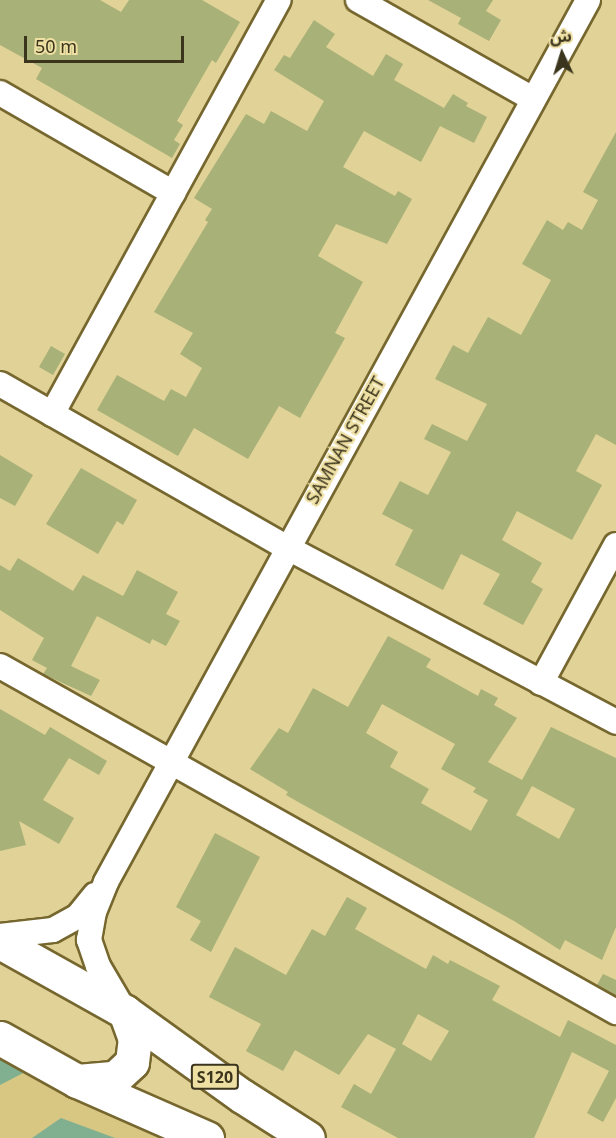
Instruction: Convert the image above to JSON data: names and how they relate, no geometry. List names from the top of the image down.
{
  "streets": {
    "main road": ["S120"],
    "street": ["SAMNAN STREET"]
  },
  "crossings": [
    ["SAMNAN STREET", "S120"]
  ],
  "scale_bar": "50 m",
  "north": "top"
}
